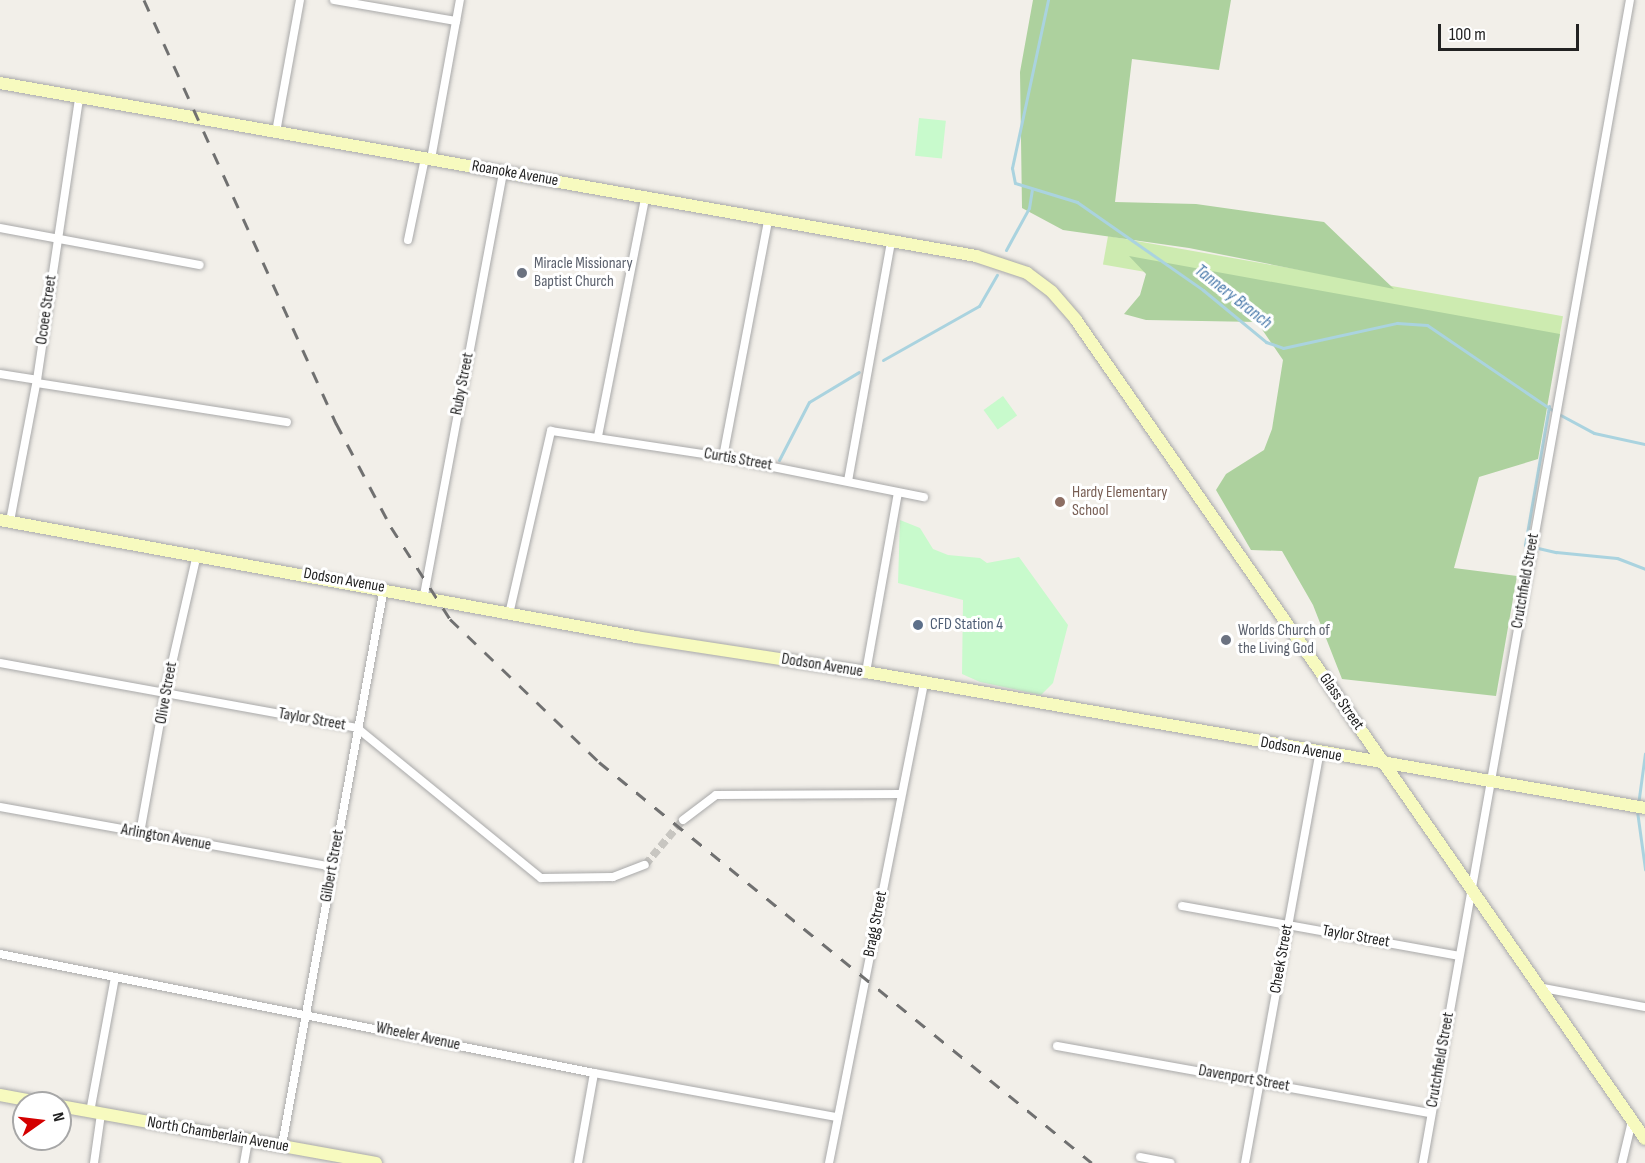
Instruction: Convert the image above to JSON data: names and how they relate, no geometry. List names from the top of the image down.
{
  "streets": {
    "street": [
      "Roanoke Avenue",
      "Ocoee Street",
      "Ruby Street",
      "Curtis Street",
      "Dodson Avenue",
      "Crutchfield Street",
      "Olive Street",
      "Glass Street",
      "Taylor Street",
      "Arlington Avenue",
      "Gilbert Street",
      "Bragg Street",
      "Cheek Street",
      "Wheeler Avenue",
      "Davenport Street",
      "North Chamberlain Avenue"
    ]
  },
  "crossings": [
    ["Roanoke Avenue", "Ocoee Street"],
    ["Roanoke Avenue", "Ruby Street"],
    ["Roanoke Avenue", "Glass Street"],
    ["Ocoee Street", "Dodson Avenue"],
    ["Ruby Street", "Dodson Avenue"],
    ["Curtis Street", "Dodson Avenue"],
    ["Dodson Avenue", "Crutchfield Street"],
    ["Dodson Avenue", "Olive Street"],
    ["Dodson Avenue", "Glass Street"],
    ["Dodson Avenue", "Gilbert Street"],
    ["Dodson Avenue", "Bragg Street"],
    ["Dodson Avenue", "Cheek Street"],
    ["Crutchfield Street", "Glass Street"],
    ["Crutchfield Street", "Taylor Street"],
    ["Crutchfield Street", "Davenport Street"],
    ["Olive Street", "Taylor Street"],
    ["Olive Street", "Arlington Avenue"],
    ["Taylor Street", "Gilbert Street"],
    ["Taylor Street", "Cheek Street"],
    ["Arlington Avenue", "Gilbert Street"],
    ["Gilbert Street", "Wheeler Avenue"],
    ["Gilbert Street", "North Chamberlain Avenue"],
    ["Bragg Street", "Wheeler Avenue"],
    ["Cheek Street", "Davenport Street"]
  ],
  "water": ["Tannery Branch"],
  "places": [
    "Miracle Missionary Baptist Church",
    "Hardy Elementary School",
    "CFD Station 4",
    "Worlds Church of the Living God"
  ],
  "scale_bar": "100 m",
  "north": "right"
}
